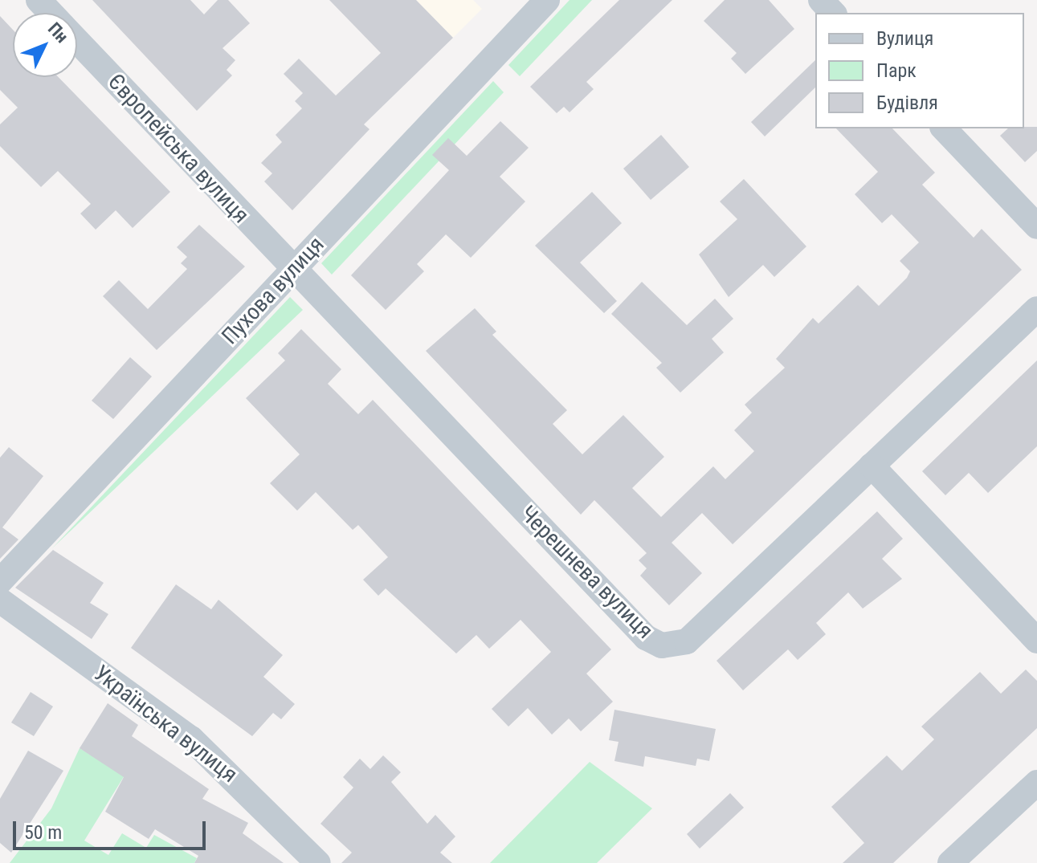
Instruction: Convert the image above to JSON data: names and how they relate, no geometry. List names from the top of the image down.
{
  "streets": {
    "street": [
      "Європейська вулиця",
      "Пухова вулиця",
      "Черешнева вулиця",
      "Українська вулиця"
    ]
  },
  "crossings": [
    ["Європейська вулиця", "Пухова вулиця"],
    ["Європейська вулиця", "Черешнева вулиця"],
    ["Пухова вулиця", "Черешнева вулиця"]
  ],
  "legend": ["Вулиця", "Парк", "Будівля"],
  "scale_bar": "50 m",
  "north": "top right"
}
